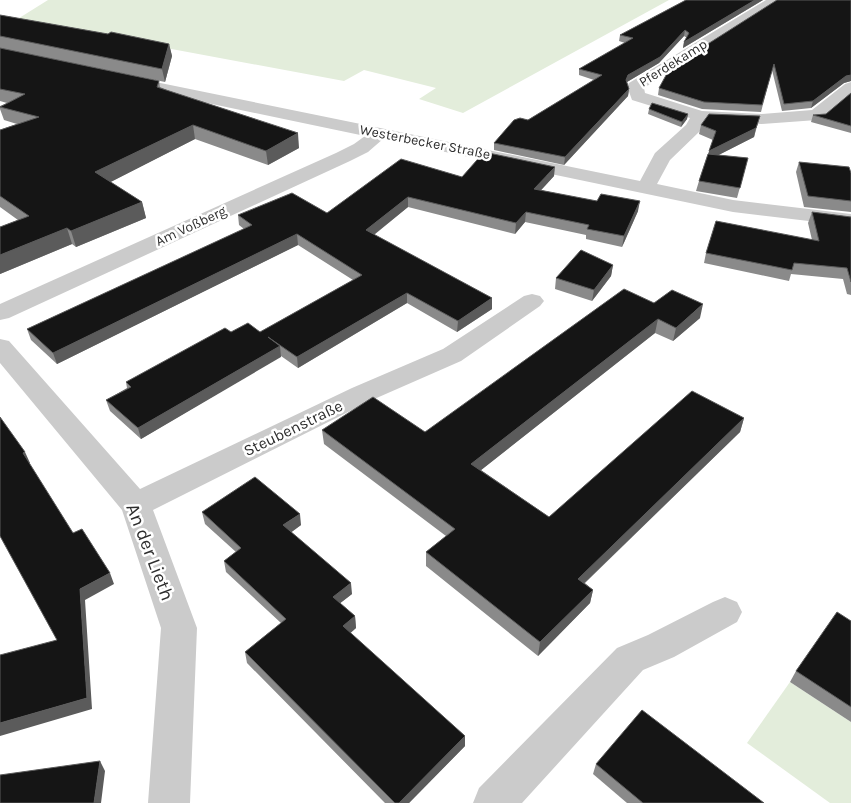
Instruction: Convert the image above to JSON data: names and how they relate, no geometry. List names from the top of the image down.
{
  "streets": {
    "street": [
      "Pferdekamp",
      "Westerbecker Straße",
      "Am Voßberg",
      "Steubenstraße",
      "An der Lieth"
    ]
  },
  "crossings": [
    ["Westerbecker Straße", "Am Voßberg"],
    ["Steubenstraße", "An der Lieth"]
  ]
}
